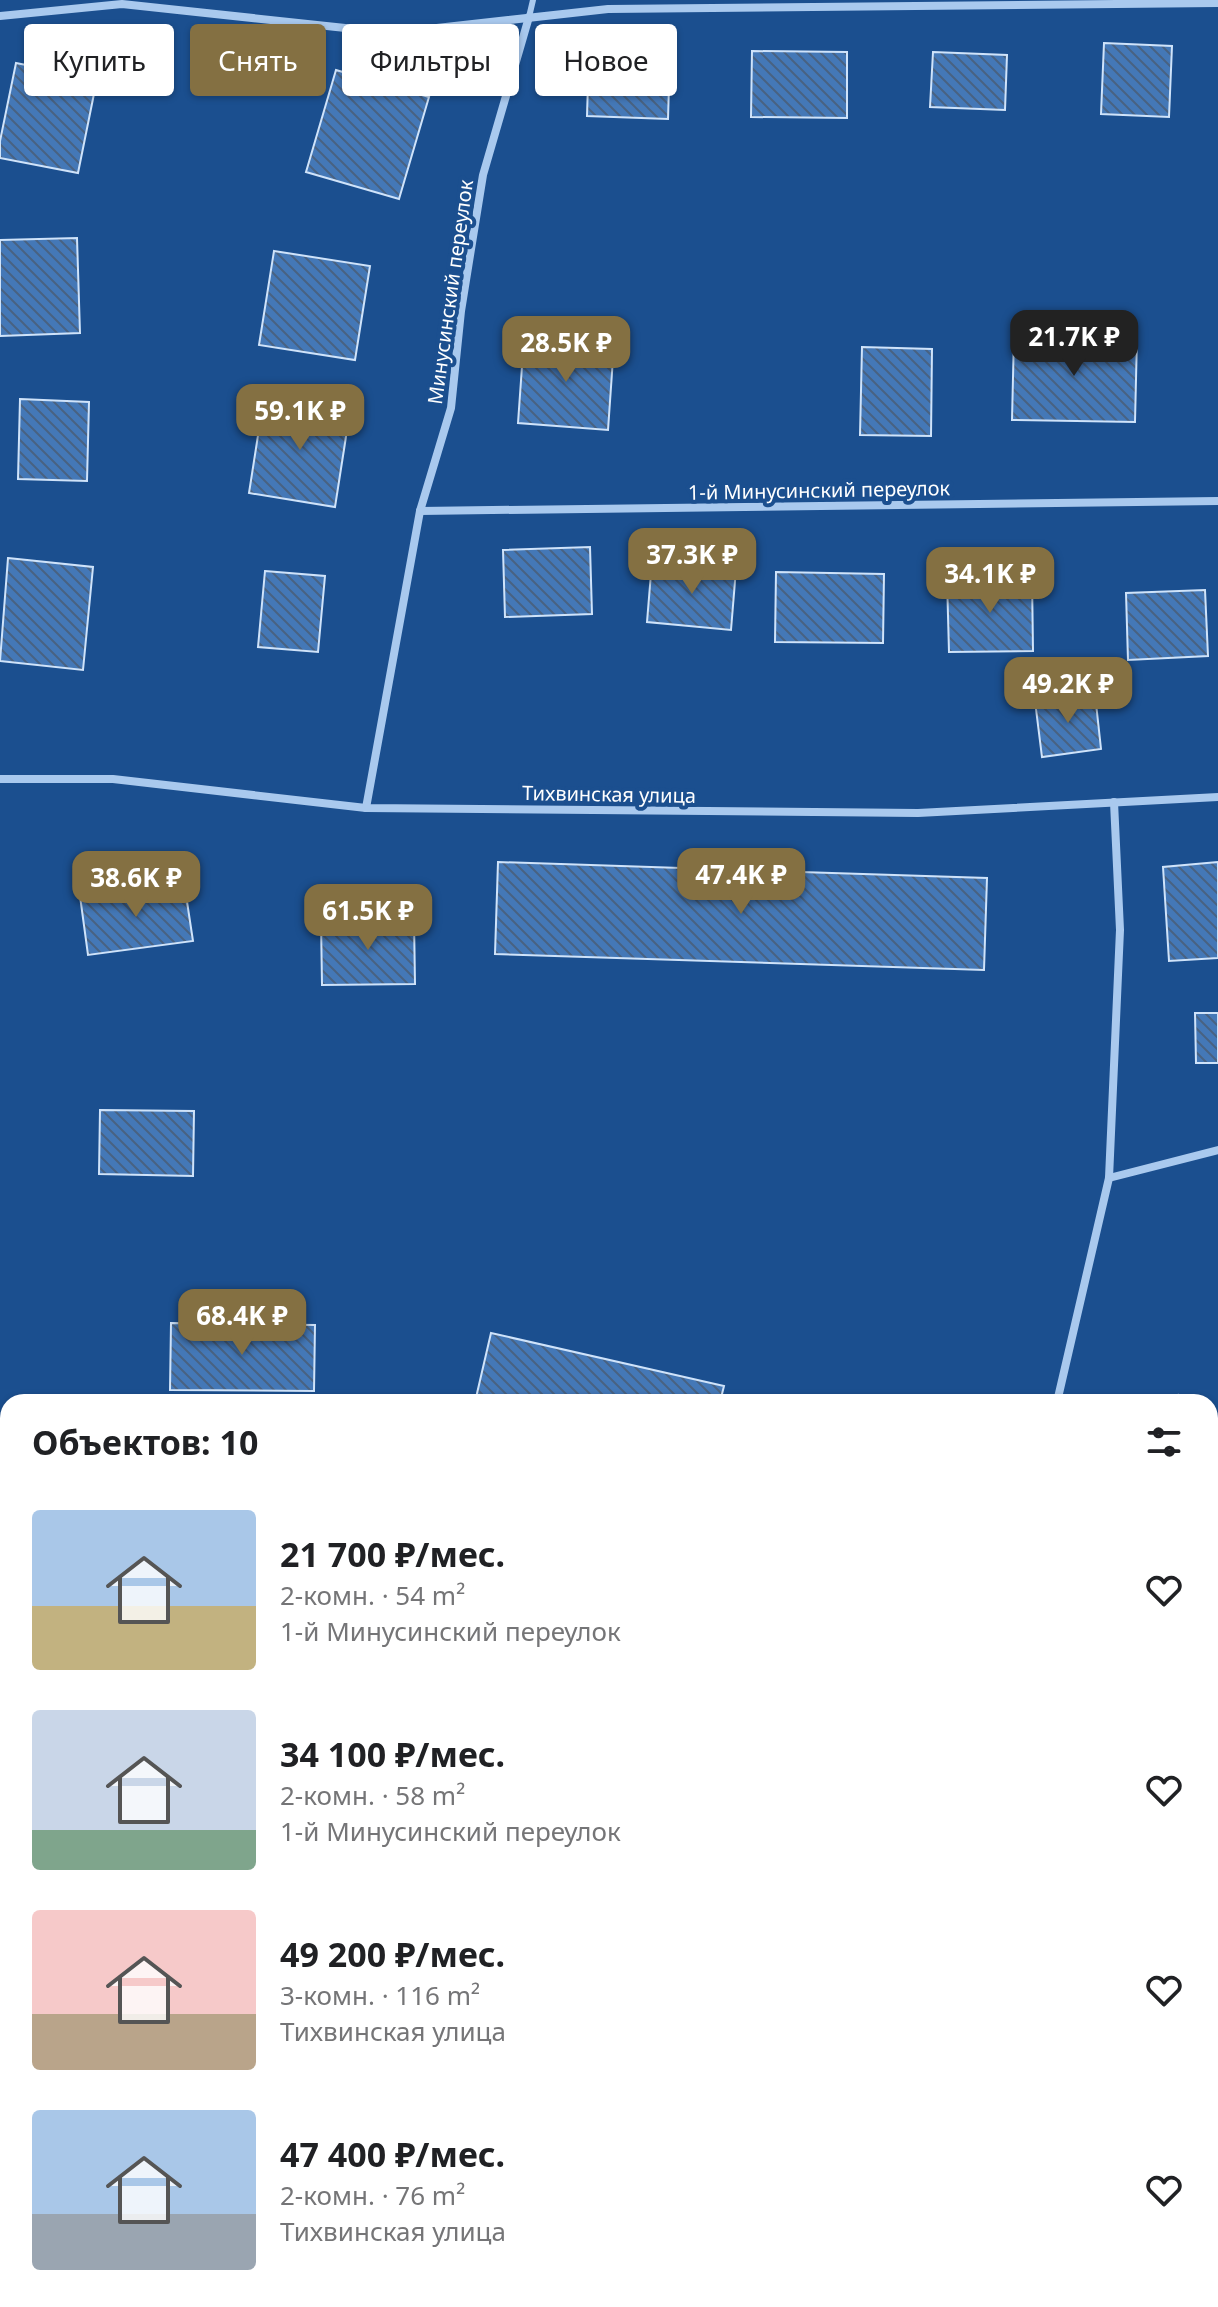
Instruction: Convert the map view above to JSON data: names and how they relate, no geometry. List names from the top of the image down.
{
  "streets": {
    "street": ["Минусинский переулок", "1-й Минусинский переулок", "Тихвинская улица"]
  },
  "crossings": [
    ["Минусинский переулок", "1-й Минусинский переулок"],
    ["Минусинский переулок", "Тихвинская улица"]
  ],
  "page": {
    "chip": [
      "Купить",
      "Снять",
      "Фильтры",
      "Новое"
    ],
    "price": [
      "21.7K ₽",
      "28.5K ₽",
      "59.1K ₽",
      "37.3K ₽",
      "34.1K ₽",
      "49.2K ₽",
      "47.4K ₽",
      "38.6K ₽",
      "61.5K ₽",
      "68.4K ₽"
    ],
    "heading": "Объектов: 10",
    "list": [
      {
        "name": "21 700 ₽/мес.",
        "note": "2-комн. · 54 m² · 1-й Минусинский переулок"
      },
      {
        "name": "34 100 ₽/мес.",
        "note": "2-комн. · 58 m² · 1-й Минусинский переулок"
      },
      {
        "name": "49 200 ₽/мес.",
        "note": "3-комн. · 116 m² · Тихвинская улица"
      },
      {
        "name": "47 400 ₽/мес.",
        "note": "2-комн. · 76 m² · Тихвинская улица"
      }
    ]
  }
}
